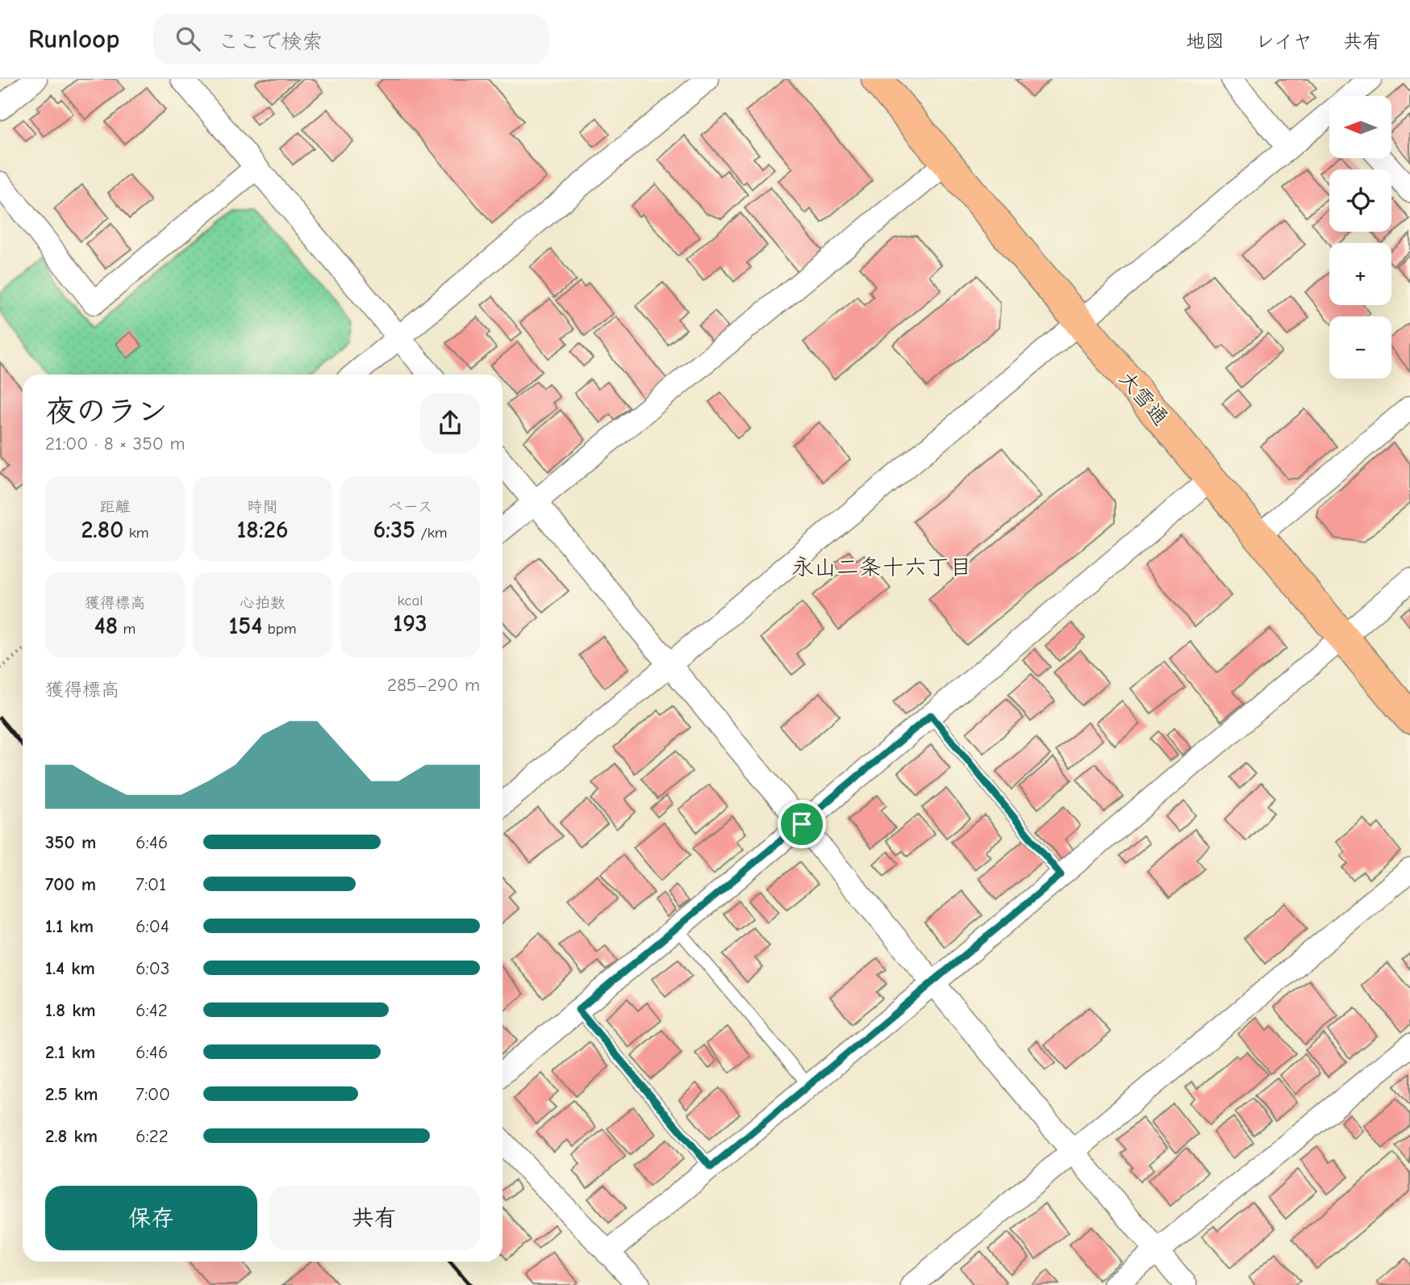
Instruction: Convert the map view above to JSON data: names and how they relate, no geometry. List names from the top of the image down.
{
  "streets": {
    "highway": ["大雪通"]
  },
  "districts": ["永山二条十六丁目"],
  "north": "left",
  "page": {
    "header": "Runloop",
    "search": "ここで検索",
    "nav": ["地図", "レイヤ", "共有"],
    "map_buttons": ["+", "−"],
    "heading": ["夜のラン", "21:00 · 8 × 350 m"],
    "stats": [
      ["距離", "2.80 km"],
      ["時間", "18:26"],
      ["ペース", "6:35 /km"],
      ["獲得標高", "48 m"],
      ["心拍数", "154 bpm"],
      ["kcal", "193"]
    ],
    "chart": ["獲得標高", "285–290 m"],
    "list": [
      {
        "name": "350 m",
        "note": "6:46"
      },
      {
        "name": "700 m",
        "note": "7:01"
      },
      {
        "name": "1.1 km",
        "note": "6:04"
      },
      {
        "name": "1.4 km",
        "note": "6:03"
      },
      {
        "name": "1.8 km",
        "note": "6:42"
      },
      {
        "name": "2.1 km",
        "note": "6:46"
      },
      {
        "name": "2.5 km",
        "note": "7:00"
      },
      {
        "name": "2.8 km",
        "note": "6:22"
      }
    ],
    "buttons": ["保存", "共有"]
  }
}
